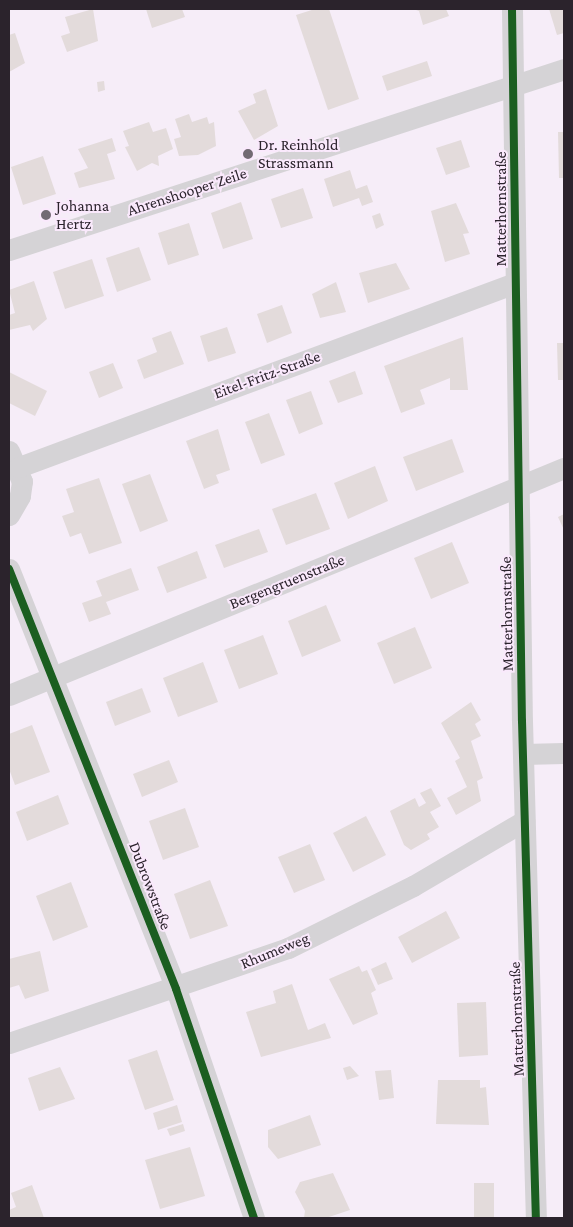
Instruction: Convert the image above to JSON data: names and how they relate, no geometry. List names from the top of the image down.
{
  "streets": {
    "street": [
      "Ahrenshooper Zeile",
      "Matterhornstraße",
      "Eitel-Fritz-Straße",
      "Bergengruenstraße",
      "Dubrowstraße",
      "Rhumeweg"
    ]
  },
  "crossings": [
    ["Ahrenshooper Zeile", "Matterhornstraße"],
    ["Matterhornstraße", "Eitel-Fritz-Straße"],
    ["Matterhornstraße", "Bergengruenstraße"],
    ["Matterhornstraße", "Rhumeweg"],
    ["Bergengruenstraße", "Dubrowstraße"],
    ["Dubrowstraße", "Rhumeweg"]
  ],
  "places": ["Dr. Reinhold Strassmann", "Johanna Hertz"]
}
